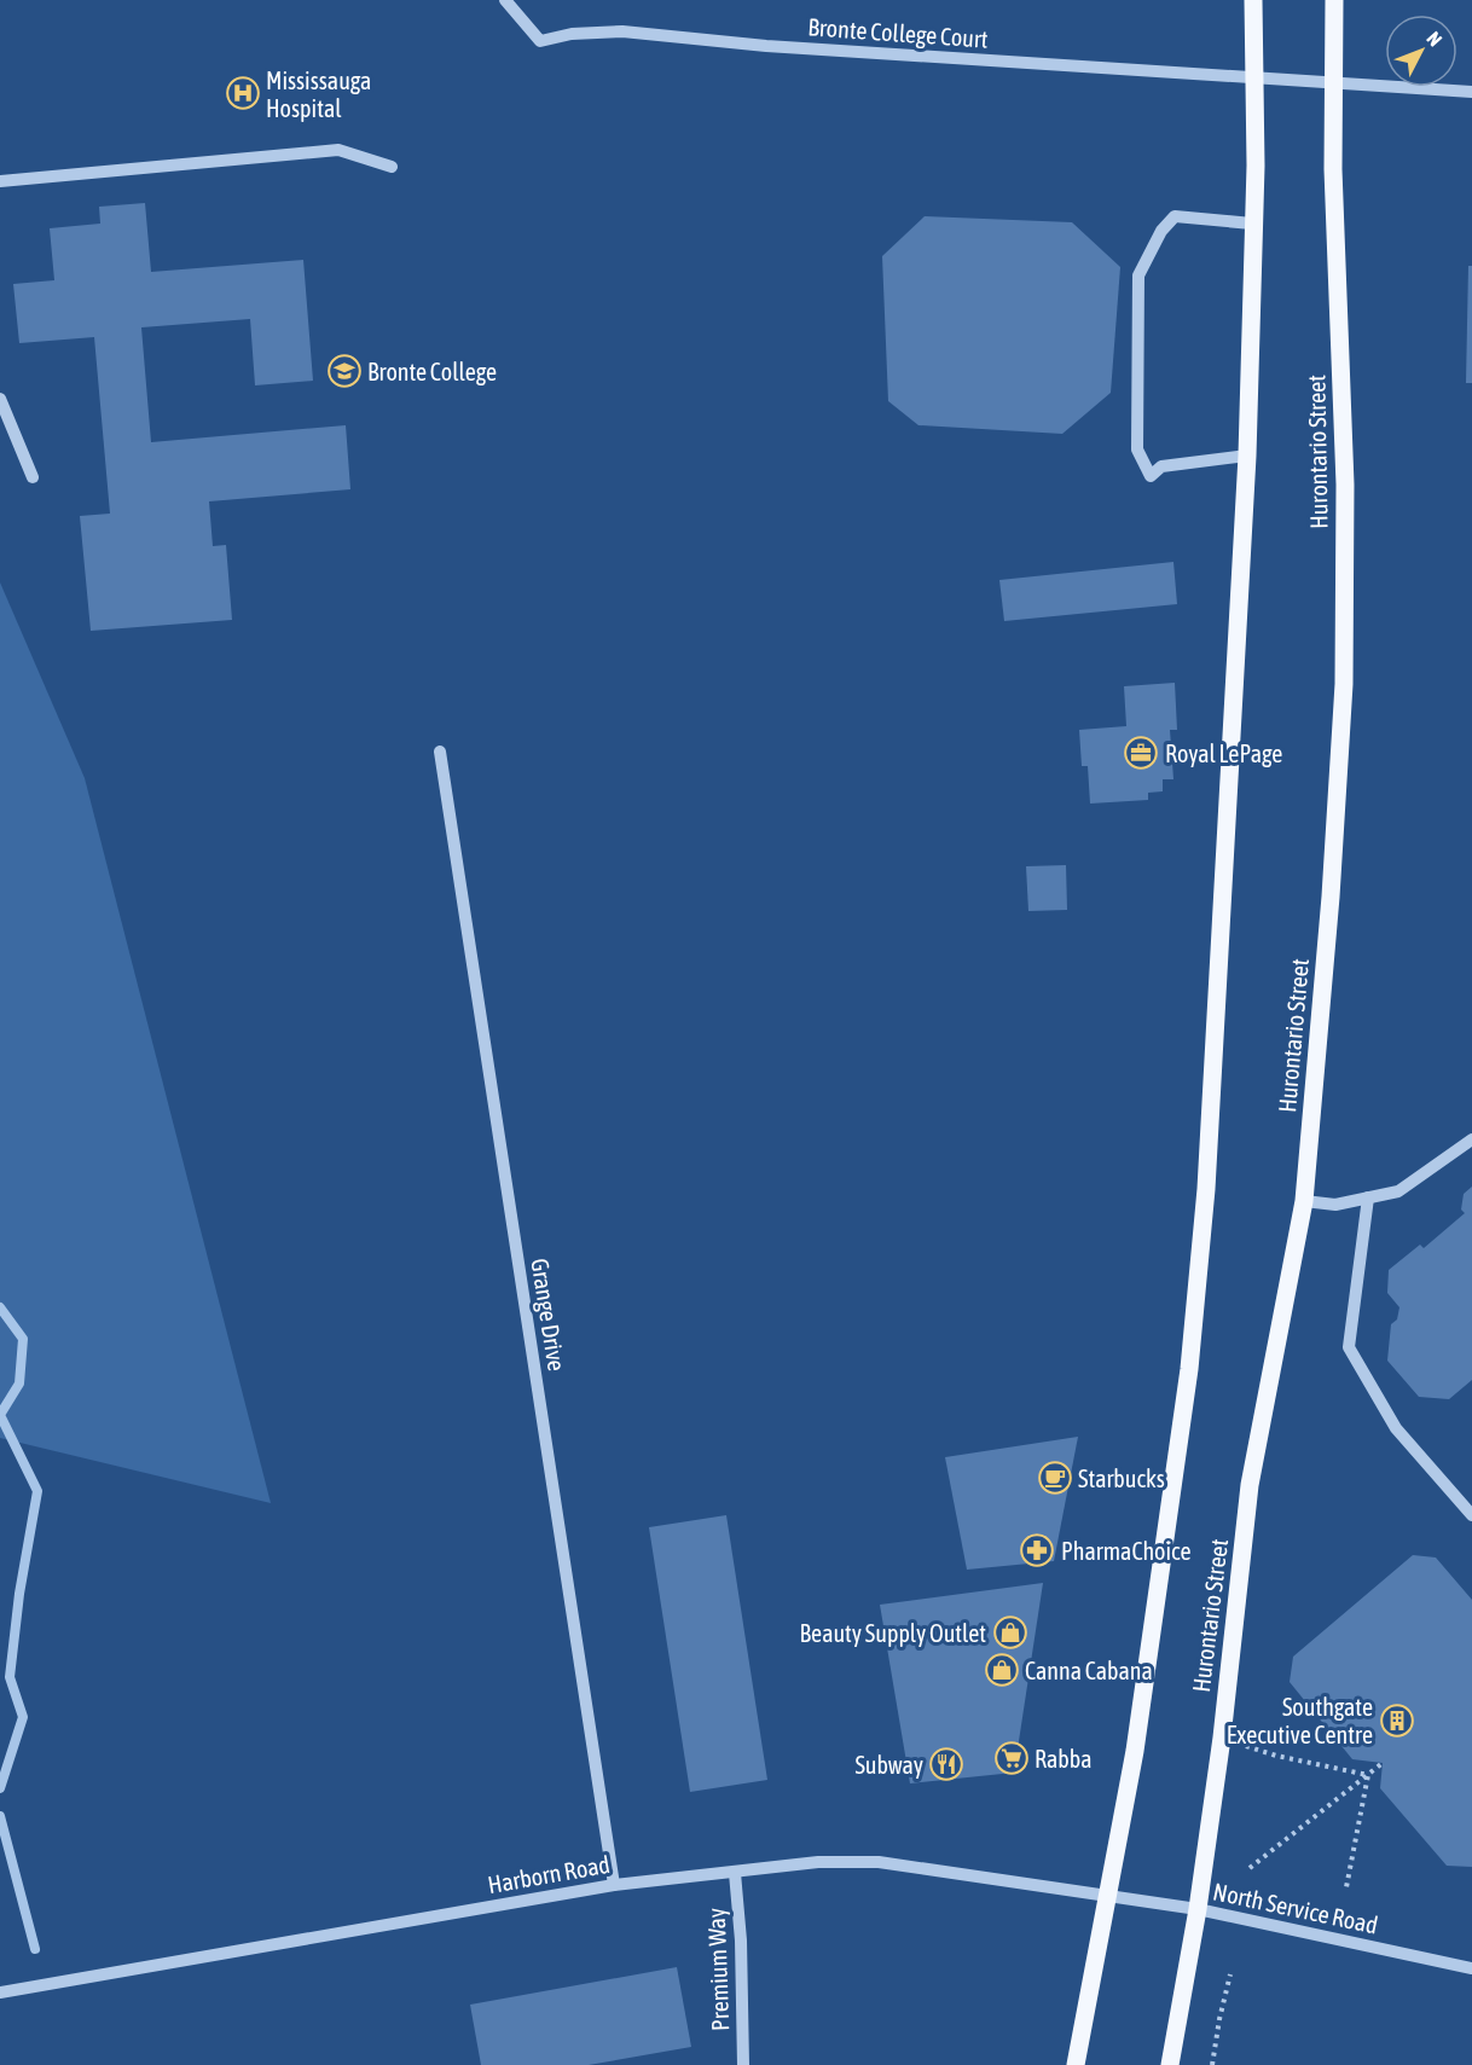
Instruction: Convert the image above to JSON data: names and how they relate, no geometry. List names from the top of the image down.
{
  "streets": {
    "main road": ["Hurontario Street"],
    "street": [
      "Bronte College Court",
      "Grange Drive",
      "Harborn Road",
      "North Service Road",
      "Premium Way"
    ]
  },
  "crossings": [
    ["Bronte College Court", "Hurontario Street"],
    ["Hurontario Street", "North Service Road"],
    ["Grange Drive", "Harborn Road"],
    ["Harborn Road", "North Service Road"],
    ["Harborn Road", "Premium Way"]
  ],
  "places": {
    "hospital": ["Mississauga Hospital"],
    "school or university": ["Bronte College"],
    "office": ["Royal LePage"],
    "cafe": ["Starbucks"],
    "pharmacy": ["PharmaChoice"],
    "shop": ["Beauty Supply Outlet", "Canna Cabana"],
    "building": ["Southgate Executive Centre"],
    "supermarket": ["Rabba"],
    "restaurant": ["Subway"]
  },
  "north": "top right"
}
